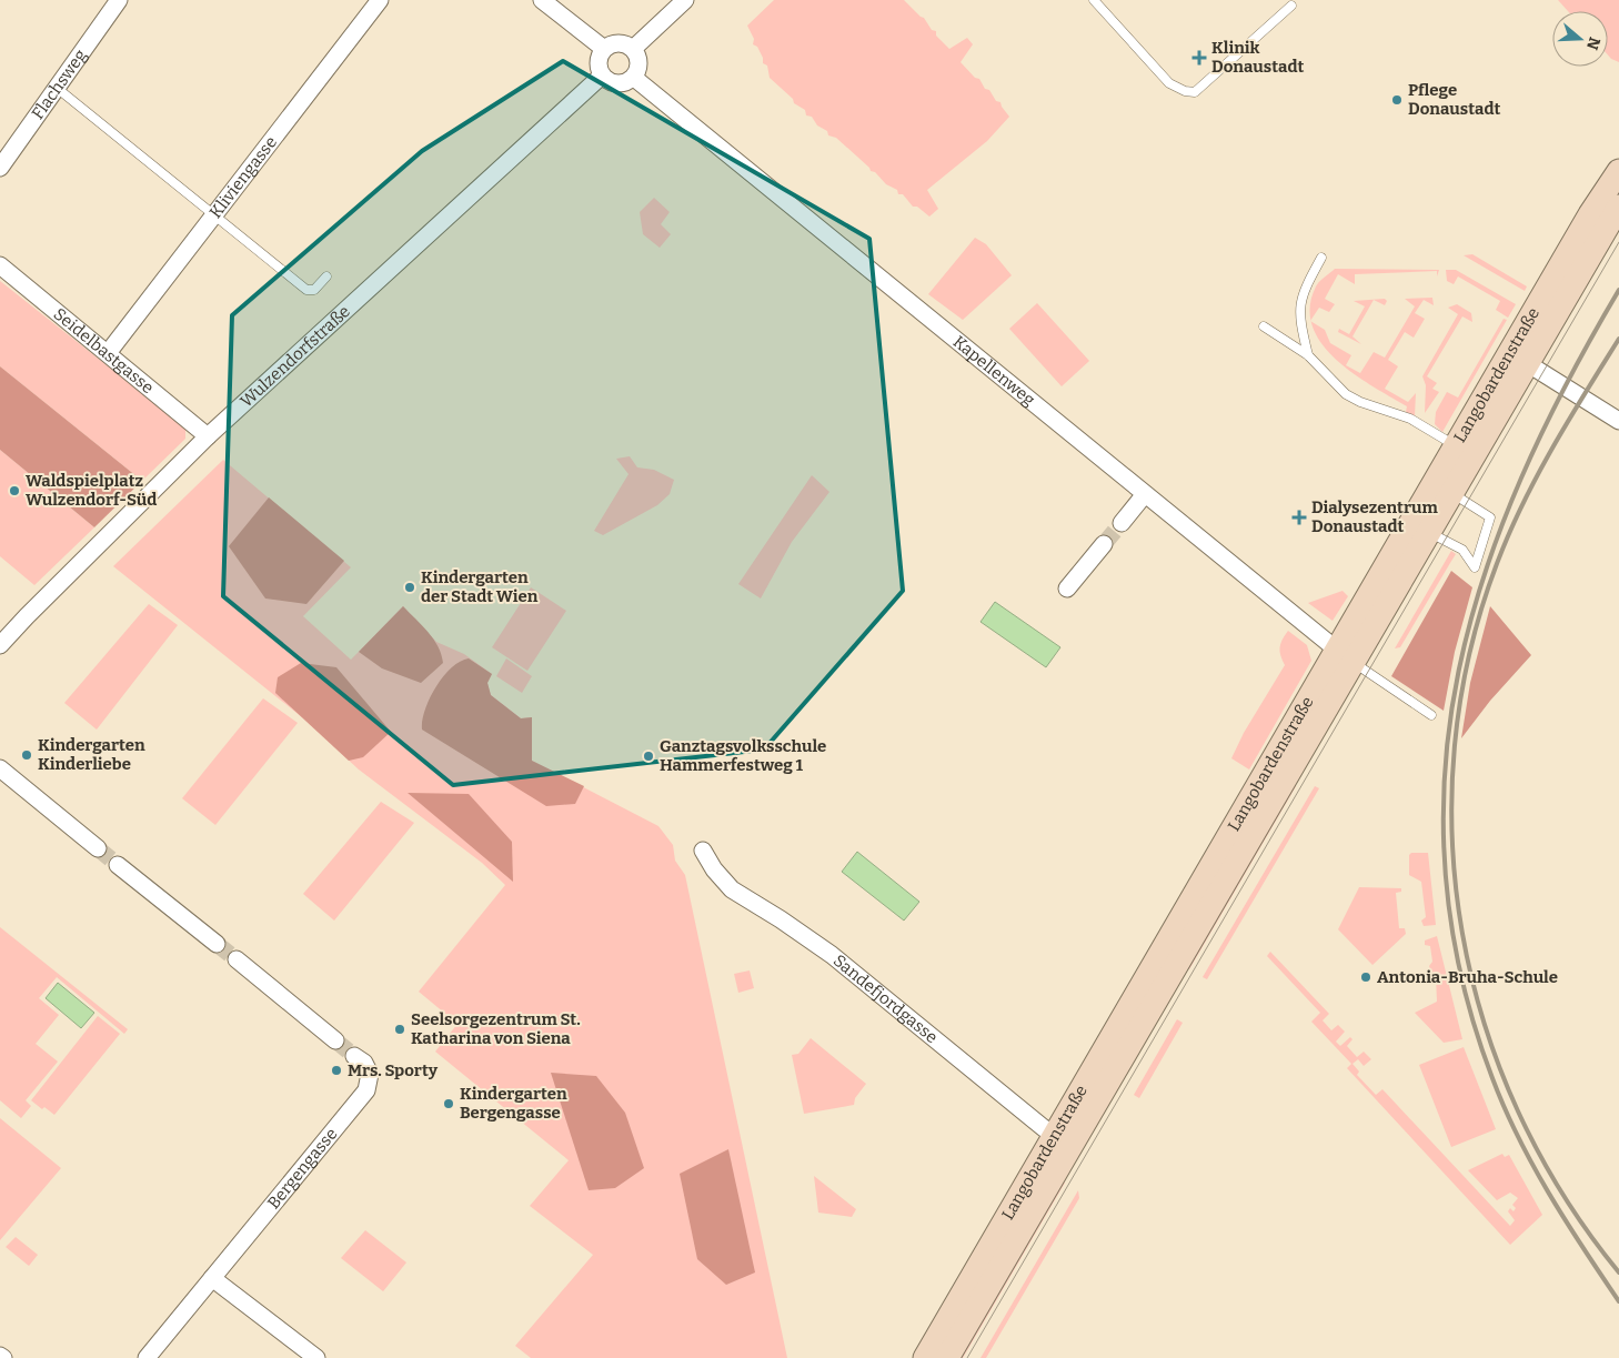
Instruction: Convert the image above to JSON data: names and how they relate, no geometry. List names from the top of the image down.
{
  "streets": {
    "street": [
      "Flachsweg",
      "Kliviengasse",
      "Seidelbastgasse",
      "Wulzendorfstraße",
      "Kapellenweg",
      "Langobardenstraße",
      "Sandefjordgasse",
      "Bergengasse"
    ]
  },
  "crossings": [
    ["Kliviengasse", "Seidelbastgasse"],
    ["Seidelbastgasse", "Wulzendorfstraße"],
    ["Wulzendorfstraße", "Kapellenweg"],
    ["Kapellenweg", "Langobardenstraße"],
    ["Langobardenstraße", "Sandefjordgasse"]
  ],
  "places": {
    "health": ["Klinik Donaustadt", "Dialysezentrum Donaustadt"],
    "other": [
      "Pflege Donaustadt",
      "Waldspielplatz Wulzendorf-Süd",
      "Kindergarten der Stadt Wien",
      "Kindergarten Kinderliebe",
      "Ganztagsvolksschule Hammerfestweg 1",
      "Antonia-Bruha-Schule",
      "Seelsorgezentrum St. Katharina von Siena",
      "Mrs. Sporty",
      "Kindergarten Bergengasse"
    ]
  },
  "north": "right"
}
